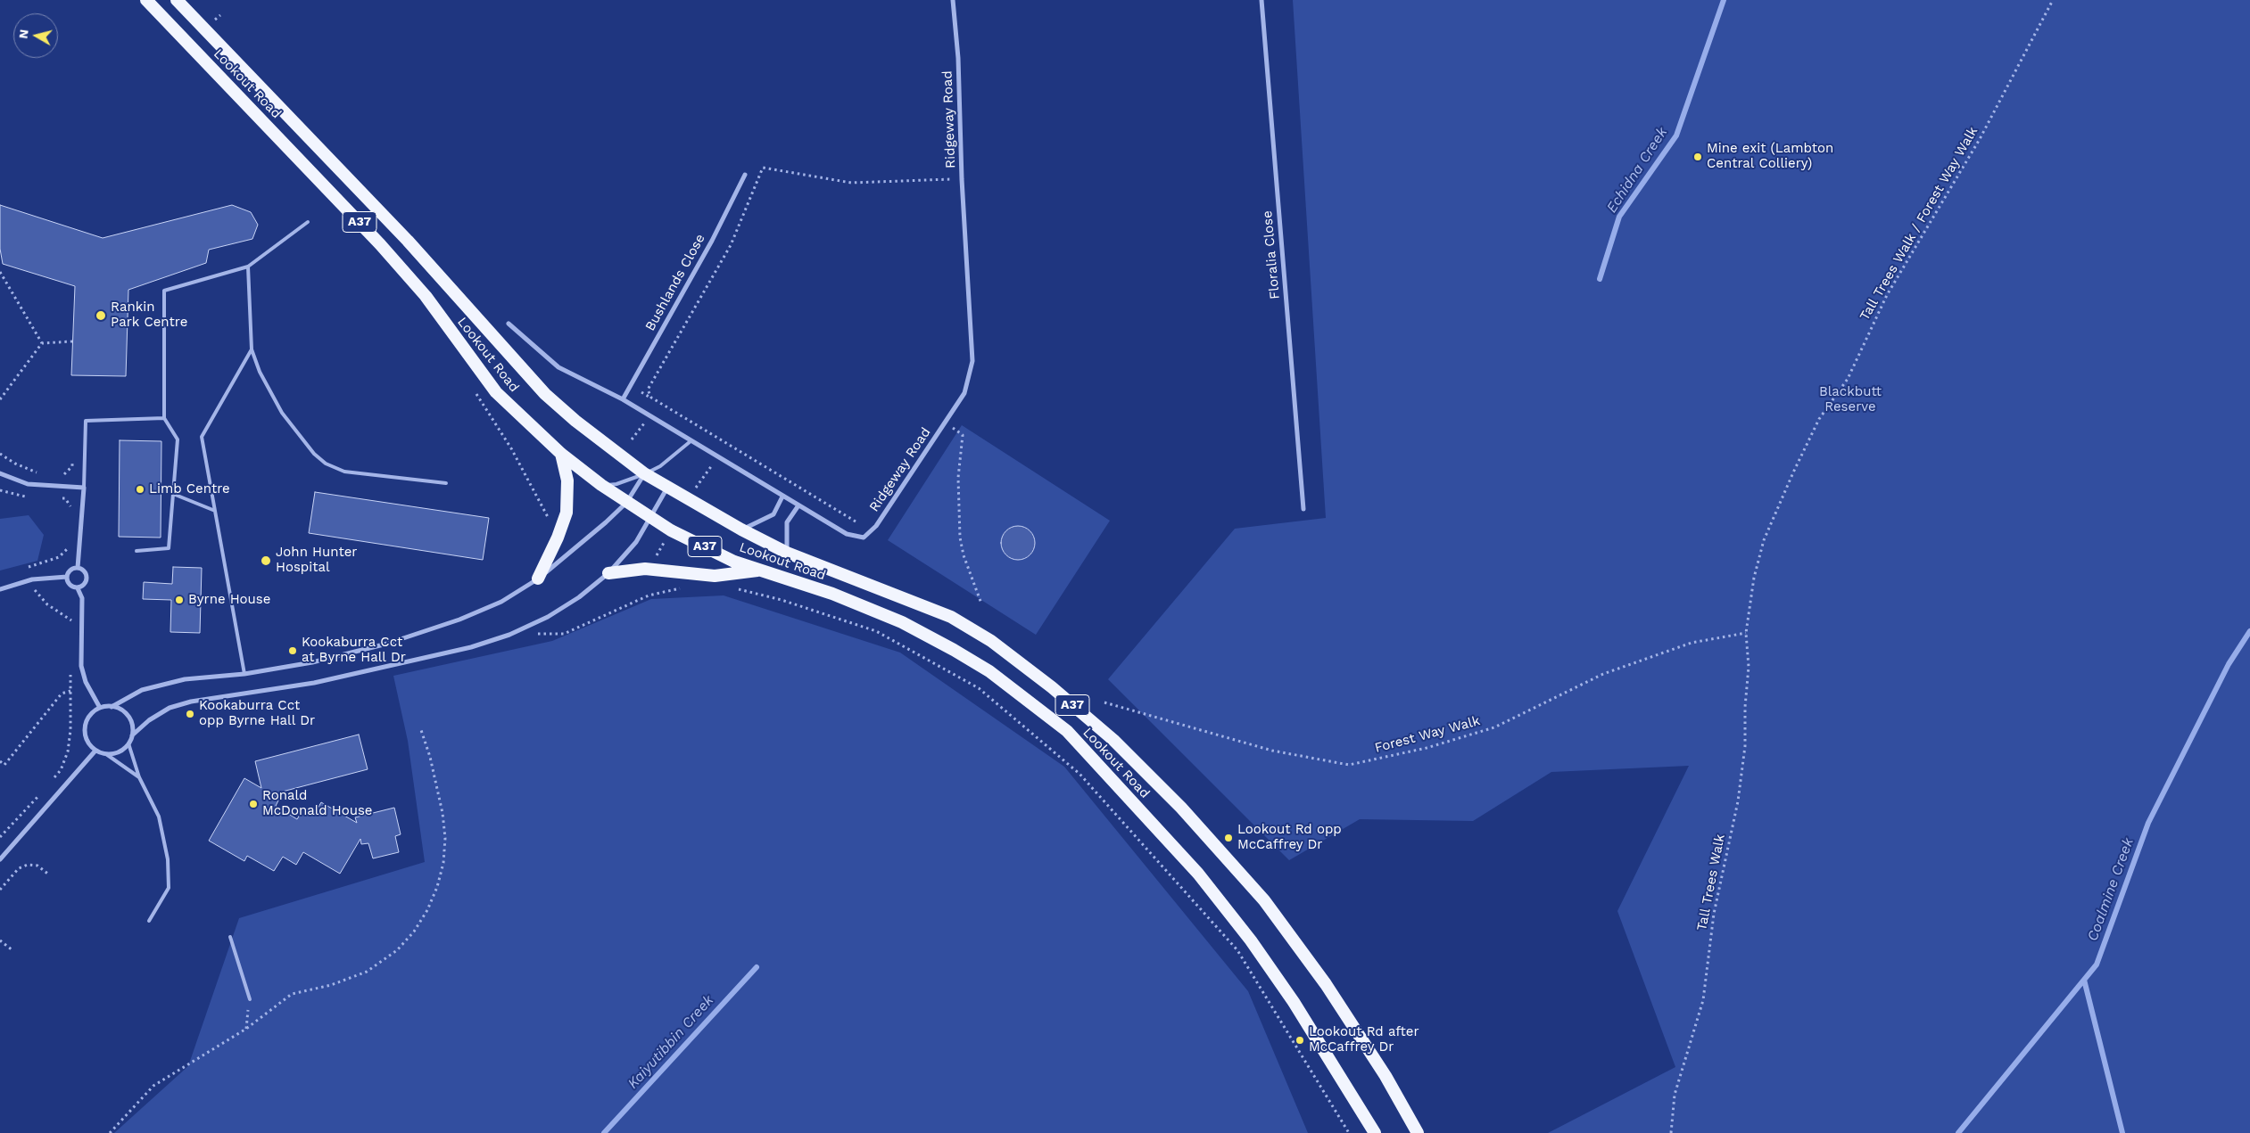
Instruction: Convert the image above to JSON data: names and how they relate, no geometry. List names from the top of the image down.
{
  "streets": {
    "highway": ["Lookout Road", "A37"],
    "street": ["Ridgeway Road", "Floralia Close", "Bushlands Close"],
    "path": ["Tall Trees Walk / Forest Way Walk", "Forest Way Walk", "Tall Trees Walk"]
  },
  "crossings": [
    ["Lookout Road", "Ridgeway Road"],
    ["Ridgeway Road", "Bushlands Close"],
    ["Tall Trees Walk / Forest Way Walk", "Forest Way Walk"],
    ["Tall Trees Walk / Forest Way Walk", "Tall Trees Walk"],
    ["Forest Way Walk", "Tall Trees Walk"]
  ],
  "water": ["Echidna Creek", "Coalmine Creek", "Kaiyutibbin Creek"],
  "parks": ["Blackbutt Reserve"],
  "places": [
    "Mine exit (Lambton Central Colliery)",
    "Rankin Park Centre",
    "Limb Centre",
    "John Hunter Hospital",
    "Byrne House",
    "Kookaburra Cct at Byrne Hall Dr",
    "Kookaburra Cct opp Byrne Hall Dr",
    "Ronald McDonald House",
    "Lookout Rd opp McCaffrey Dr",
    "Lookout Rd after McCaffrey Dr"
  ],
  "north": "left"
}
